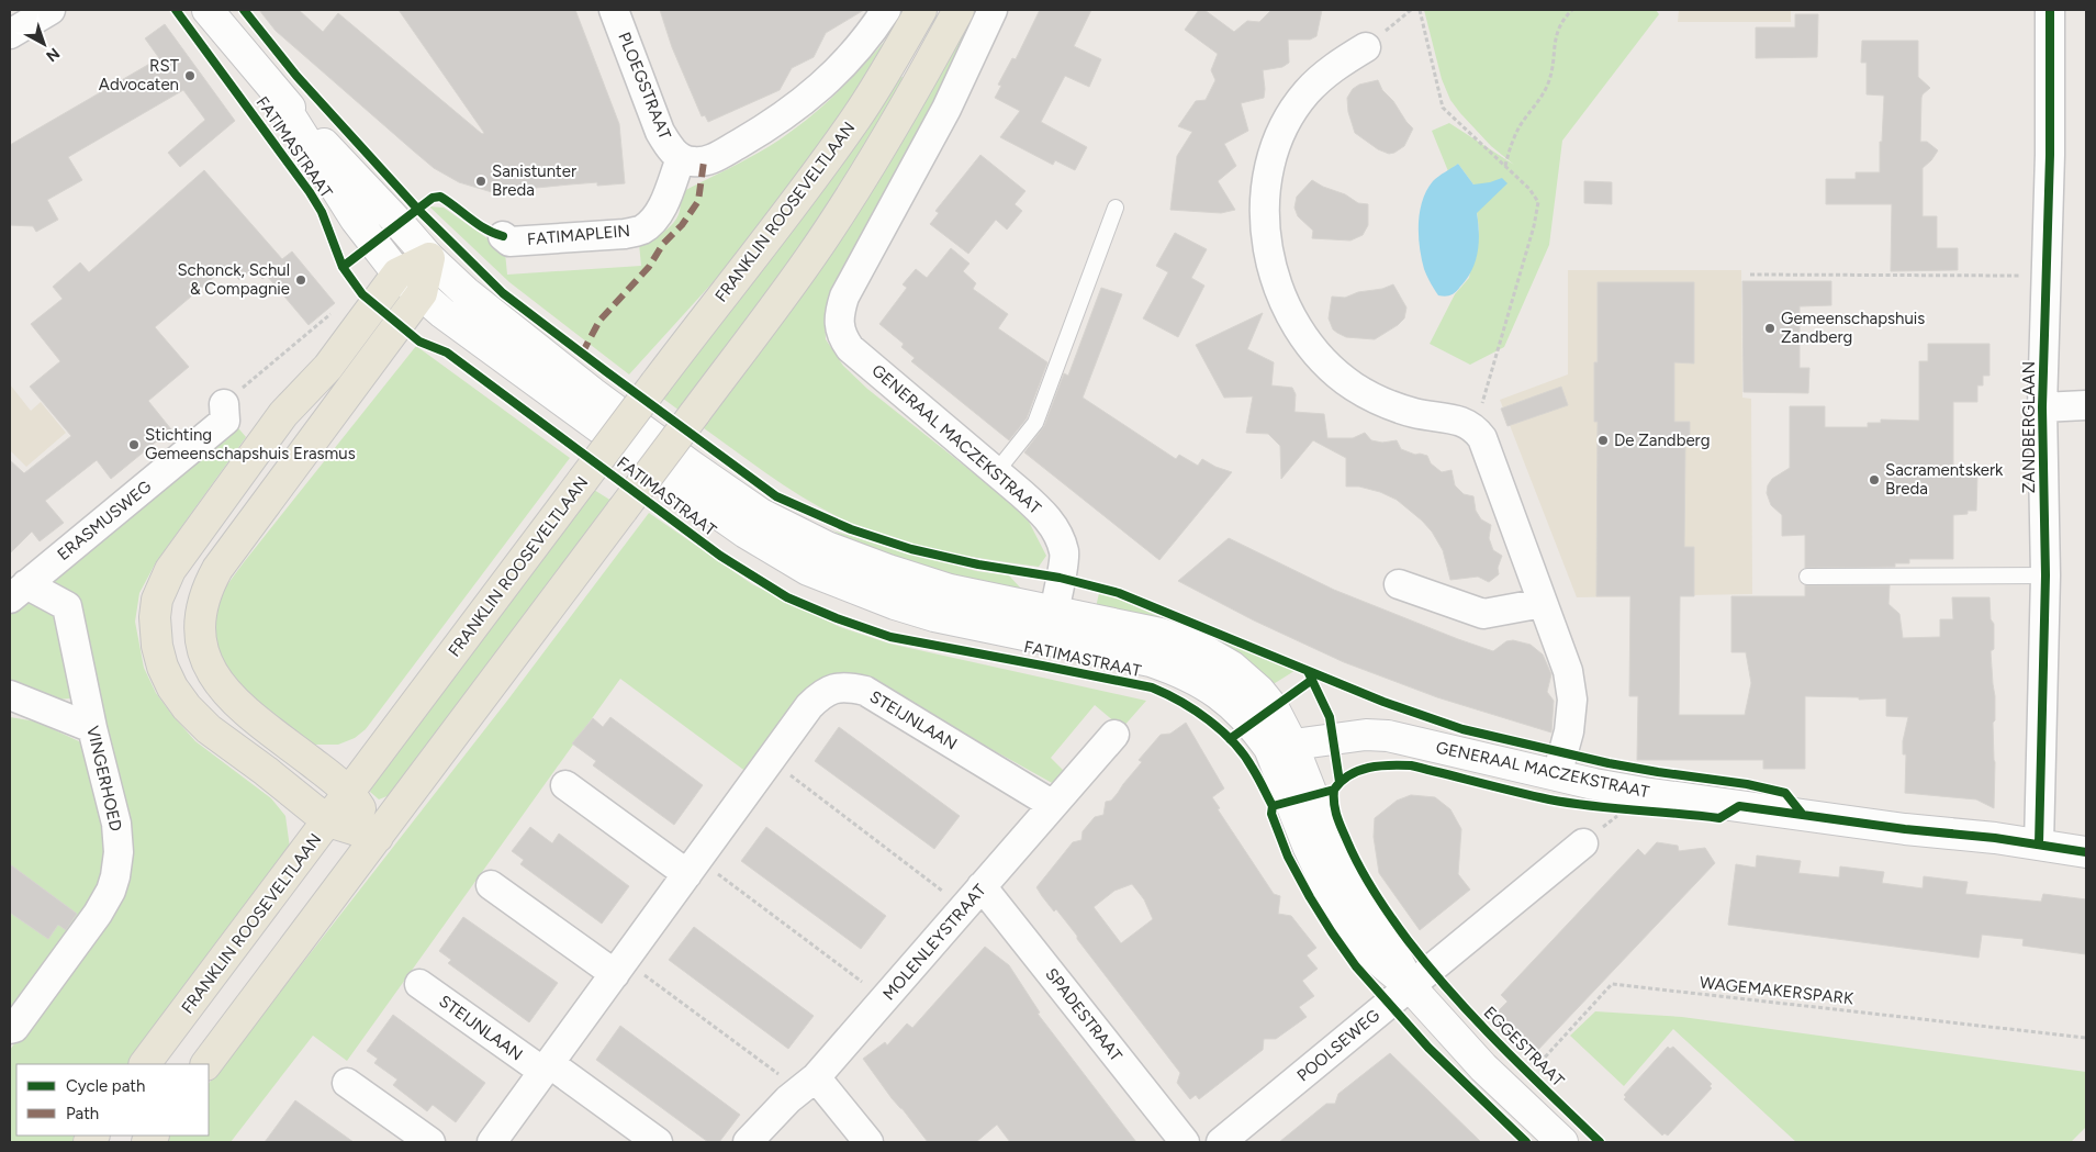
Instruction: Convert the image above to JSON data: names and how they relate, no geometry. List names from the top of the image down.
{
  "streets": {
    "main road": ["FRANKLIN ROOSEVELTLAAN"],
    "street": [
      "PLOEGSTRAAT",
      "FATIMASTRAAT",
      "FATIMAPLEIN",
      "ZANDBERGLAAN",
      "GENERAAL MACZEKSTRAAT",
      "ERASMUSWEG",
      "STEIJNLAAN",
      "VINGERHOED",
      "MOLENLEYSTRAAT",
      "SPADESTRAAT",
      "POOLSEWEG"
    ],
    "path": ["WAGEMAKERSPARK"],
    "cycle path": ["EGGESTRAAT"]
  },
  "crossings": [
    ["PLOEGSTRAAT", "FATIMAPLEIN"],
    ["FATIMASTRAAT", "GENERAAL MACZEKSTRAAT"],
    ["ZANDBERGLAAN", "GENERAAL MACZEKSTRAAT"],
    ["ERASMUSWEG", "VINGERHOED"],
    ["STEIJNLAAN", "MOLENLEYSTRAAT"],
    ["MOLENLEYSTRAAT", "SPADESTRAAT"],
    ["WAGEMAKERSPARK", "EGGESTRAAT"]
  ],
  "places": [
    "RST Advocaten",
    "Sanistunter Breda",
    "Schonck, Schul & Compagnie",
    "Gemeenschapshuis Zandberg",
    "De Zandberg",
    "Stichting Gemeenschapshuis Erasmus",
    "Sacramentskerk Breda"
  ],
  "legend": ["Cycle path", "Path"],
  "north": "bottom right"
}
